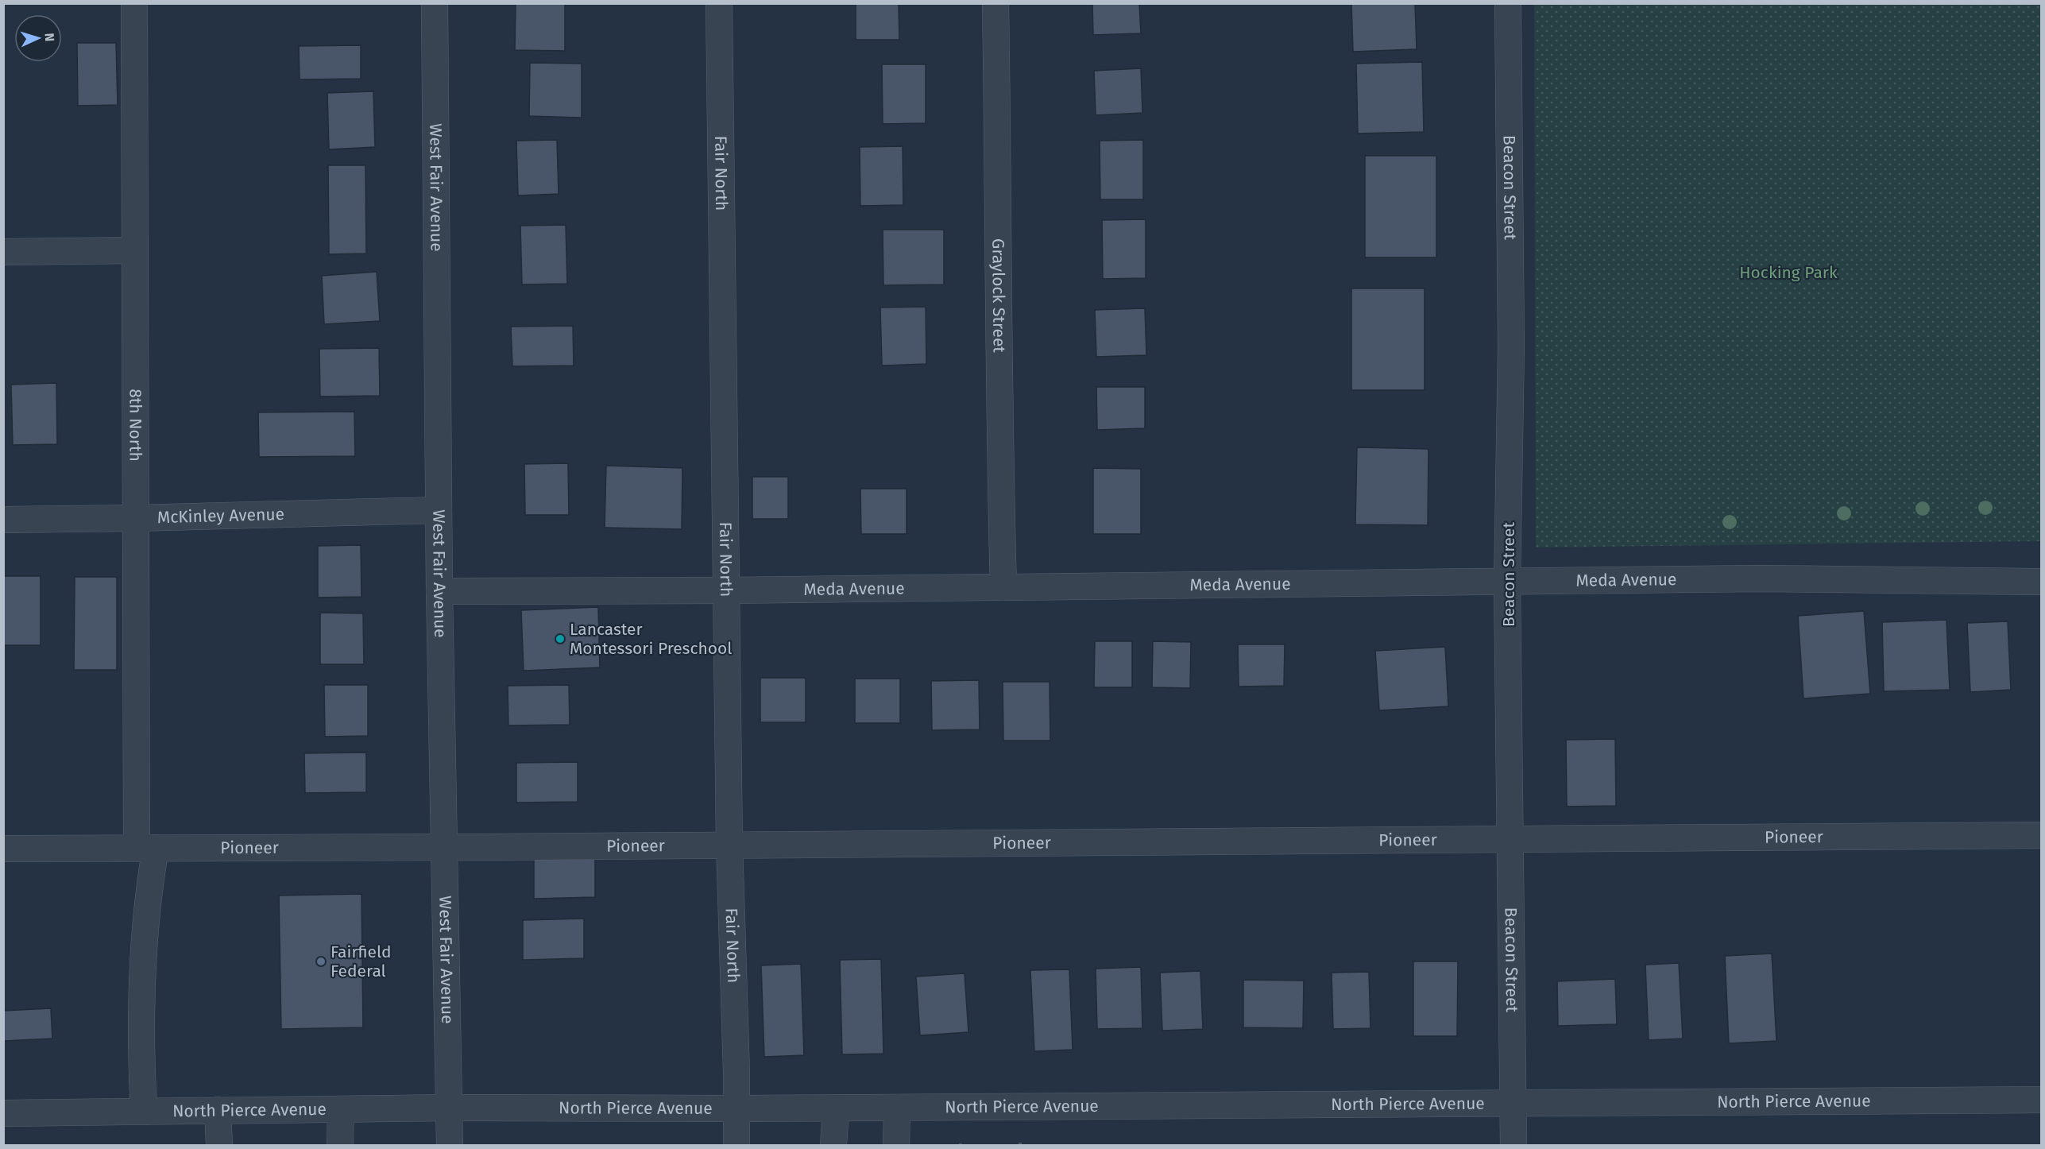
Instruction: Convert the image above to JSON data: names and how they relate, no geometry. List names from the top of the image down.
{
  "streets": {
    "street": [
      "Fair North",
      "West Fair Avenue",
      "Beacon Street",
      "Graylock Street",
      "8th North",
      "McKinley Avenue",
      "Meda Avenue",
      "Pioneer",
      "North Pierce Avenue"
    ]
  },
  "crossings": [
    ["Fair North", "Meda Avenue"],
    ["Fair North", "Pioneer"],
    ["Fair North", "North Pierce Avenue"],
    ["West Fair Avenue", "McKinley Avenue"],
    ["West Fair Avenue", "Meda Avenue"],
    ["West Fair Avenue", "Pioneer"],
    ["West Fair Avenue", "North Pierce Avenue"],
    ["Beacon Street", "Meda Avenue"],
    ["Beacon Street", "Pioneer"],
    ["Beacon Street", "North Pierce Avenue"],
    ["Graylock Street", "Meda Avenue"],
    ["8th North", "McKinley Avenue"],
    ["8th North", "Pioneer"],
    ["8th North", "North Pierce Avenue"]
  ],
  "parks": ["Hocking Park"],
  "places": ["Lancaster Montessori Preschool", "Fairfield Federal"],
  "north": "right"
}
